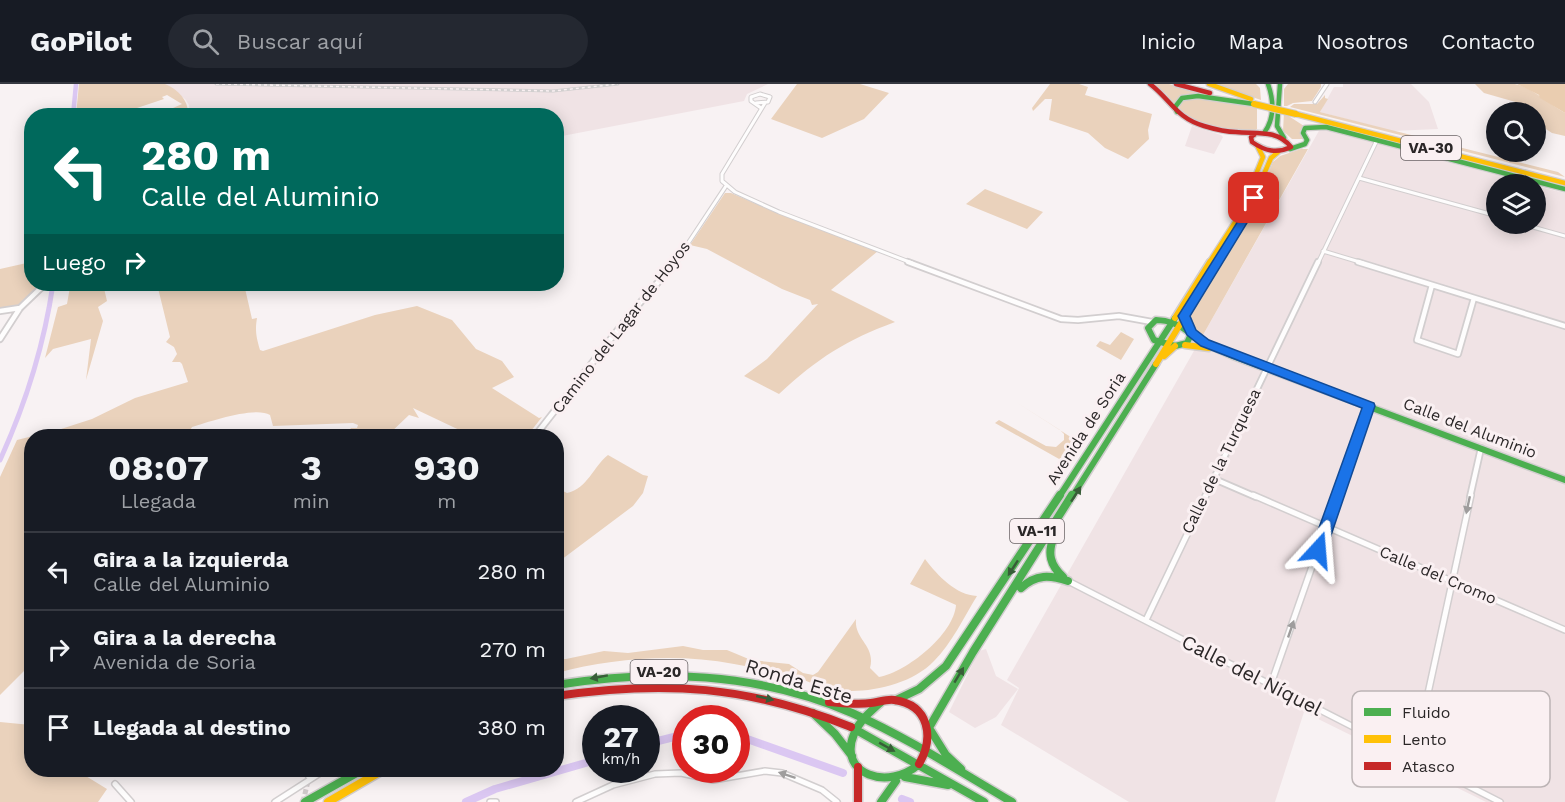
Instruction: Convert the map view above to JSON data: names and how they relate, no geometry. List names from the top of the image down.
{
  "streets": {
    "main road": [
      "VA-30",
      "Avenida de Soria",
      "Calle del Aluminio",
      "VA-11",
      "VA-20",
      "Ronda Este"
    ],
    "street": [
      "Camino del Lagar de Hoyos",
      "Calle de la Turquesa",
      "Calle del Cromo",
      "Calle del Níquel"
    ]
  },
  "crossings": [
    ["Avenida de Soria", "Calle del Aluminio"],
    ["Avenida de Soria", "VA-11"],
    ["Calle del Aluminio", "Calle de la Turquesa"],
    ["Calle de la Turquesa", "Calle del Cromo"],
    ["Calle de la Turquesa", "Calle del Níquel"],
    ["VA-11", "Ronda Este"]
  ],
  "legend": ["Fluido", "Lento", "Atasco"],
  "page": {
    "header": "GoPilot",
    "search": "Buscar aquí",
    "nav": [
      "Inicio",
      "Mapa",
      "Nosotros",
      "Contacto"
    ],
    "turn": ["280 m", "Calle del Aluminio"],
    "then": "Luego",
    "eta": [
      "08:07",
      "Llegada",
      "3",
      "min",
      "930",
      "m"
    ],
    "list": [
      {
        "name": "Gira a la izquierda",
        "note": "Calle del Aluminio",
        "value": "280 m"
      },
      {
        "name": "Gira a la derecha",
        "note": "Avenida de Soria",
        "value": "270 m"
      },
      {
        "name": "Llegada al destino",
        "value": "380 m"
      }
    ],
    "speed": "27 km/h",
    "limit": "30"
  }
}
